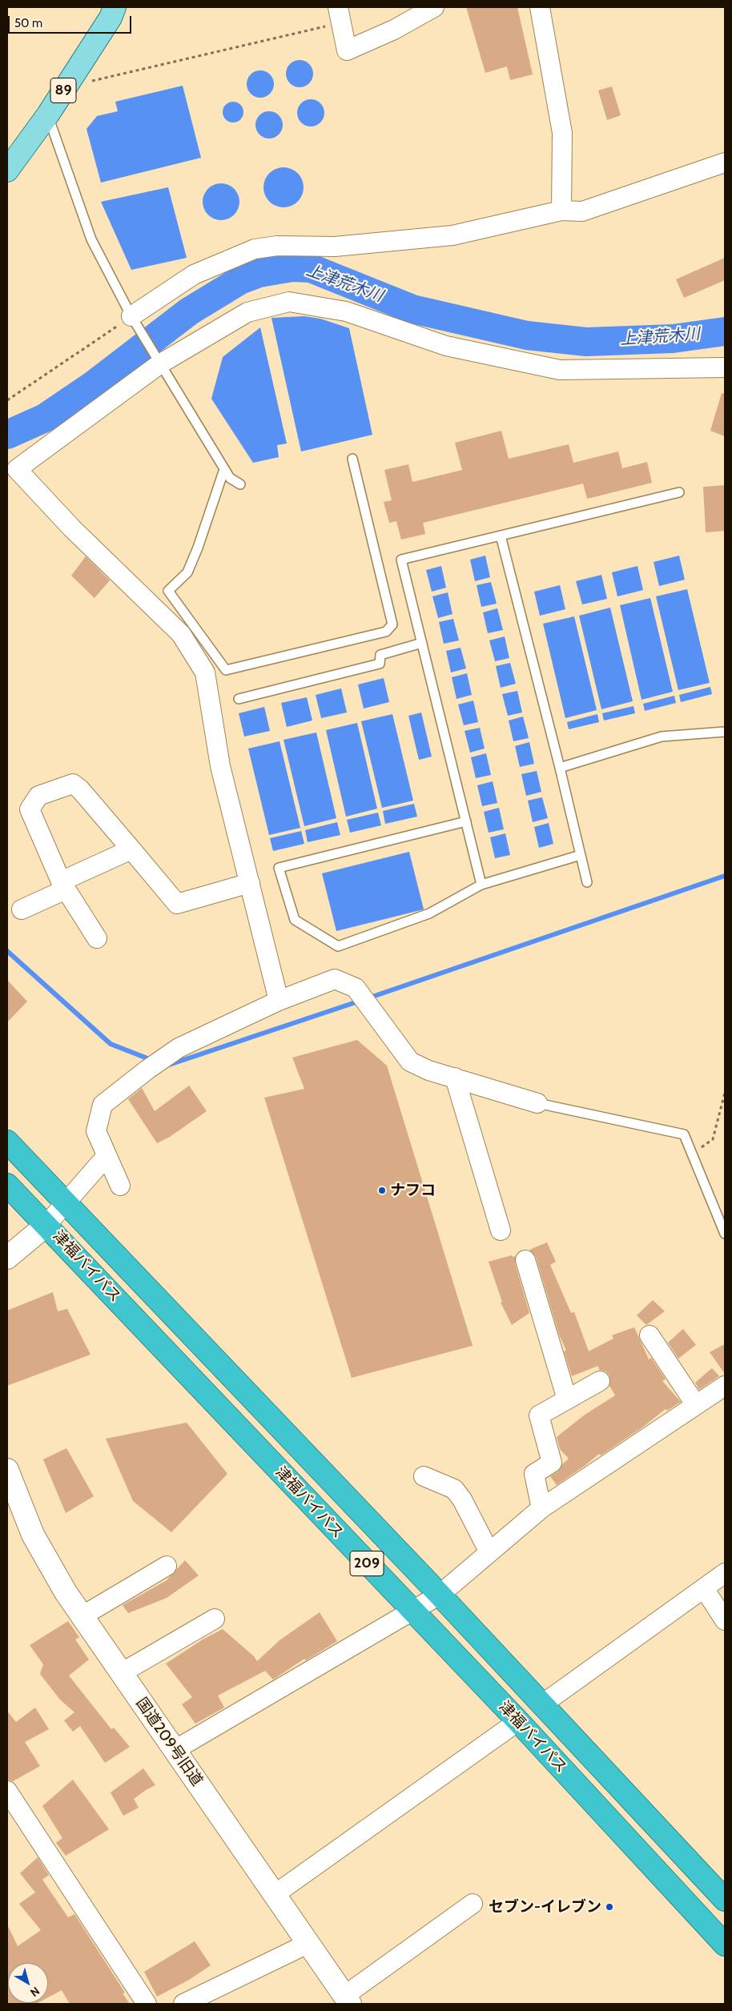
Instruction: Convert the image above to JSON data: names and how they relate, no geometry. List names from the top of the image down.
{
  "streets": {
    "highway": ["津福バイパス", "209"],
    "main road": ["89"],
    "street": ["国道209号旧道"]
  },
  "water": ["上津荒木川"],
  "places": ["ナフコ", "セブン-イレブン"],
  "scale_bar": "50 m",
  "north": "bottom right"
}
